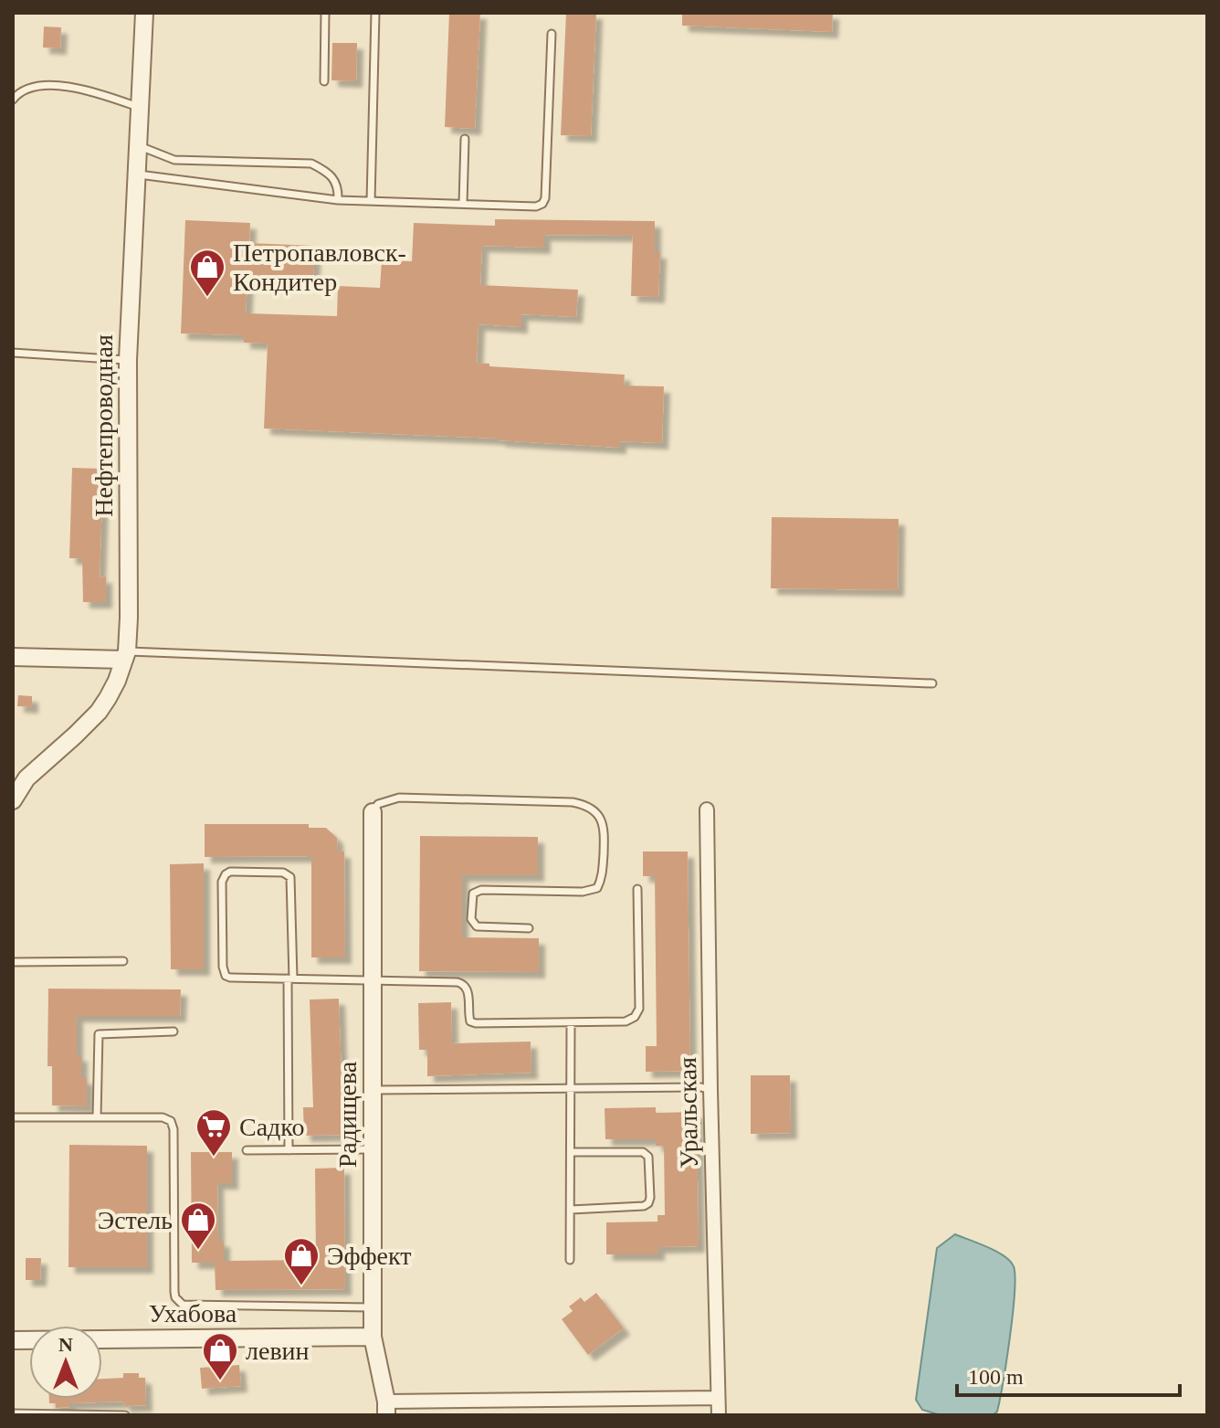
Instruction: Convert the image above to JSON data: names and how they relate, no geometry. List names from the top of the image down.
{
  "streets": {
    "street": [
      "Нефтепроводная",
      "Уральская",
      "Радищева",
      "Ухабова"
    ]
  },
  "crossings": [
    ["Радищева", "Ухабова"]
  ],
  "places": {
    "shop": [
      "Петропавловск- Кондитер",
      "Эстель",
      "Эффект",
      "левин"
    ],
    "supermarket": ["Садко"]
  },
  "scale_bar": "100 m",
  "north": "top"
}
